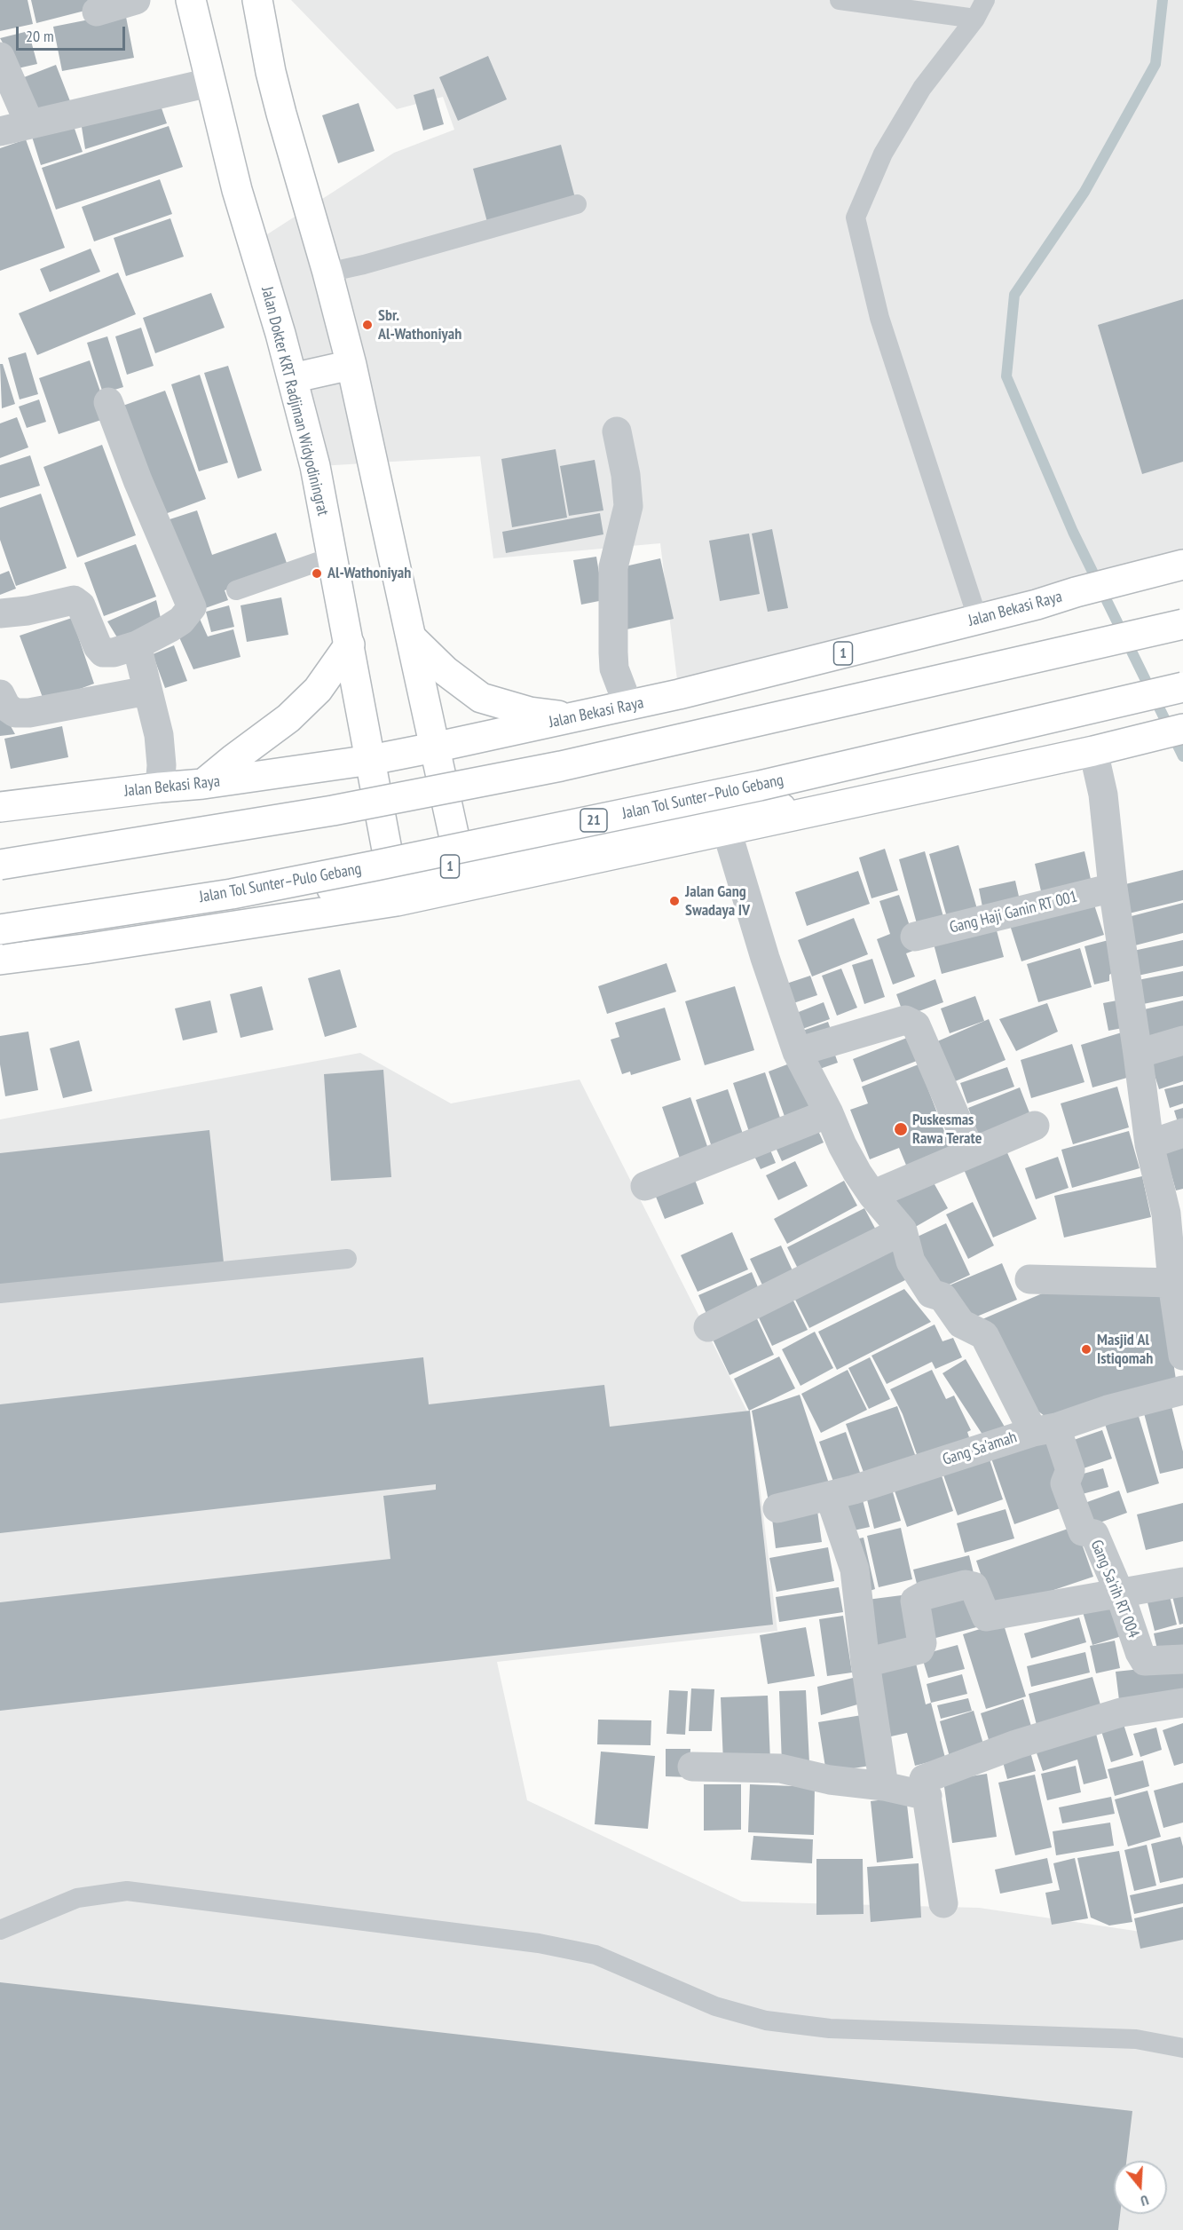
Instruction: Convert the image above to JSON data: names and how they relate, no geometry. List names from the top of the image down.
{
  "streets": {
    "main road": [
      "Jalan Dokter KRT Radjiman Widyodiningrat",
      "Jalan Bekasi Raya",
      "1",
      "Jalan Tol Sunter–Pulo Gebang",
      "21"
    ],
    "street": ["Gang Haji Ganin RT 001", "Gang Sa'amah", "Gang Sa'rih RT 004"]
  },
  "crossings": [
    ["Jalan Dokter KRT Radjiman Widyodiningrat", "Jalan Bekasi Raya"],
    ["Jalan Dokter KRT Radjiman Widyodiningrat", "1"],
    ["Gang Sa'amah", "Gang Sa'rih RT 004"]
  ],
  "places": [
    "Sbr. Al-Wathoniyah",
    "Al-Wathoniyah",
    "Jalan Gang Swadaya IV",
    "Puskesmas Rawa Terate",
    "Masjid Al Istiqomah"
  ],
  "scale_bar": "20 m",
  "north": "bottom"
}
